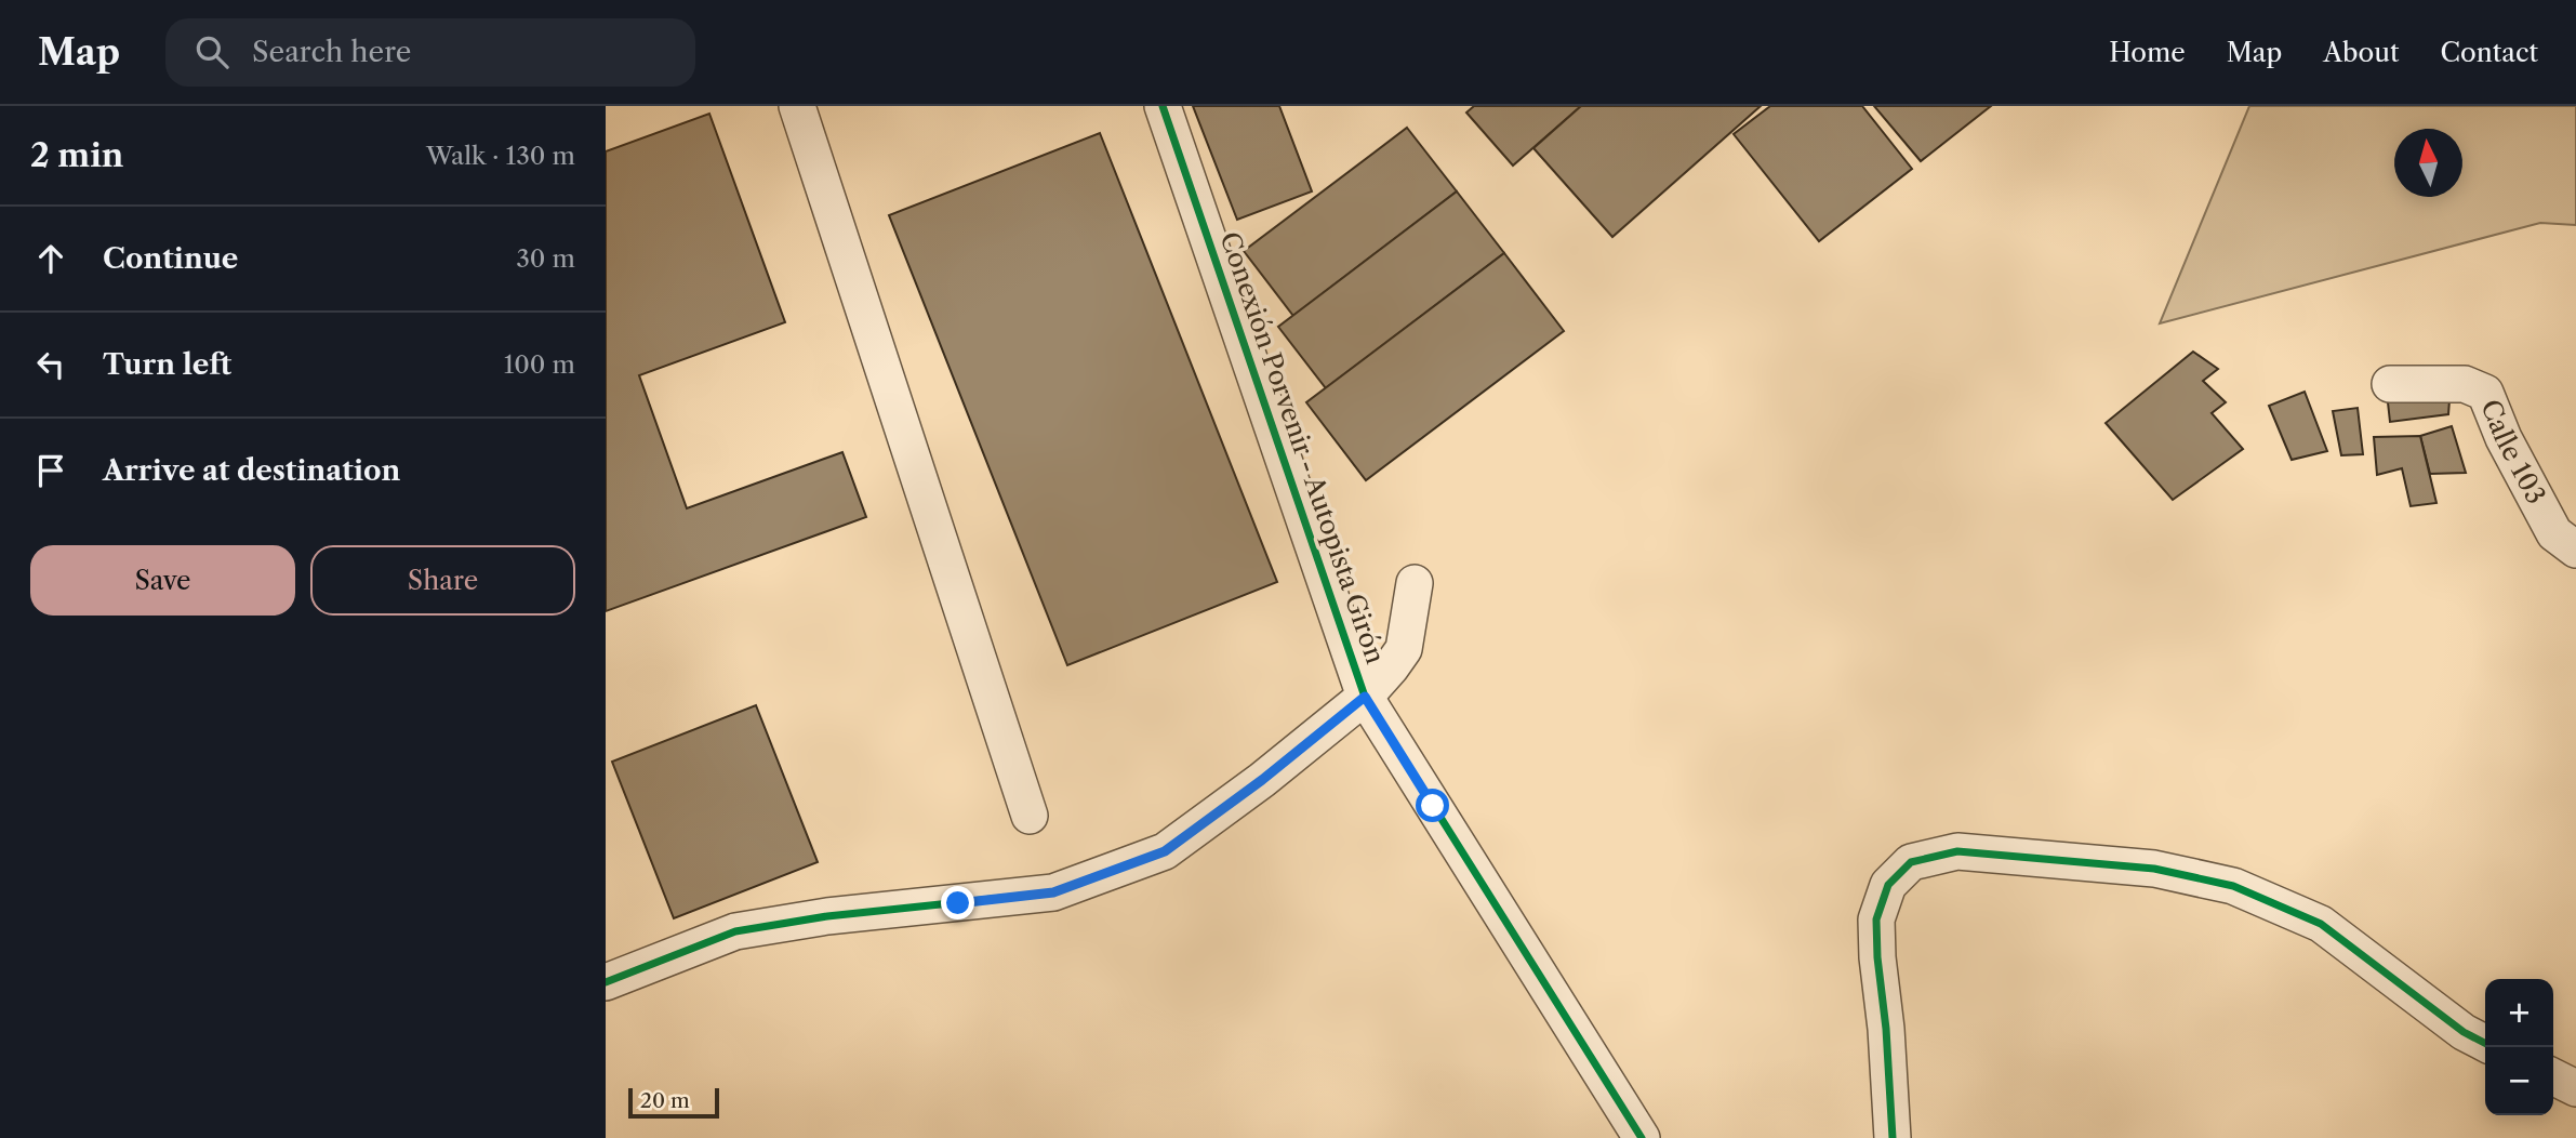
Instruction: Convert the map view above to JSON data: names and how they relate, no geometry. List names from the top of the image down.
{
  "streets": {
    "street": ["Conexión Porvenir - Autopista Girón", "Calle 103"]
  },
  "scale_bar": "20 m",
  "north": "top",
  "page": {
    "header": "Map",
    "search": "Search here",
    "nav": [
      "Home",
      "Map",
      "About",
      "Contact"
    ],
    "heading": ["2 min", "Walk · 130 m"],
    "list": [
      ["Continue", "30 m"],
      ["Turn left", "100 m"],
      "Arrive at destination"
    ],
    "buttons": ["Save", "Share"],
    "map_buttons": ["+", "−"],
    "scale": "20 m"
  }
}
